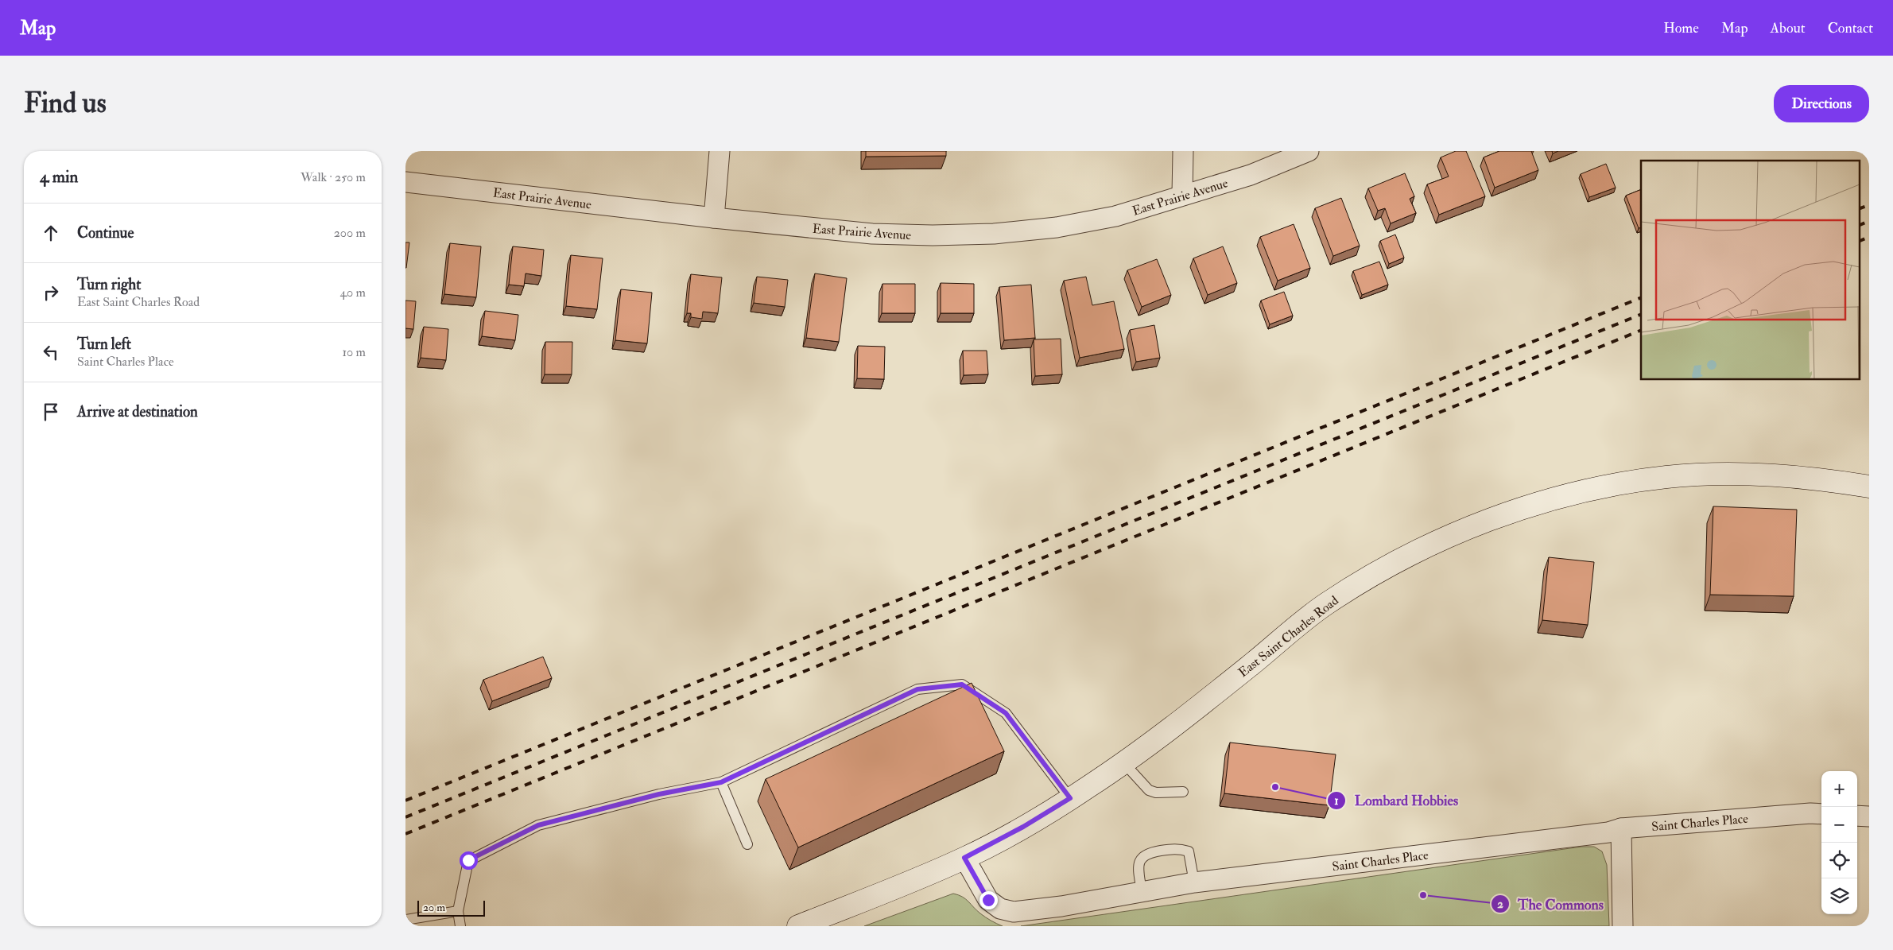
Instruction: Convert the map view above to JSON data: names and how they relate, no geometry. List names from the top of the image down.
{
  "streets": {
    "main road": ["East Saint Charles Road"],
    "street": ["East Prairie Avenue", "Saint Charles Place"]
  },
  "crossings": [
    ["East Saint Charles Road", "Saint Charles Place"]
  ],
  "places": ["Lombard Hobbies", "The Commons"],
  "scale_bar": "20 m",
  "page": {
    "header": "Map",
    "nav": [
      "Home",
      "Map",
      "About",
      "Contact"
    ],
    "buttons": "Directions",
    "title": "Find us",
    "heading": ["4 min", "Walk · 250 m"],
    "list": [
      ["Continue", "200 m"],
      ["Turn right", "East Saint Charles Road", "40 m"],
      ["Turn left", "Saint Charles Place", "10 m"],
      "Arrive at destination"
    ],
    "map_buttons": ["+", "−"],
    "scale": "20 m"
  }
}
